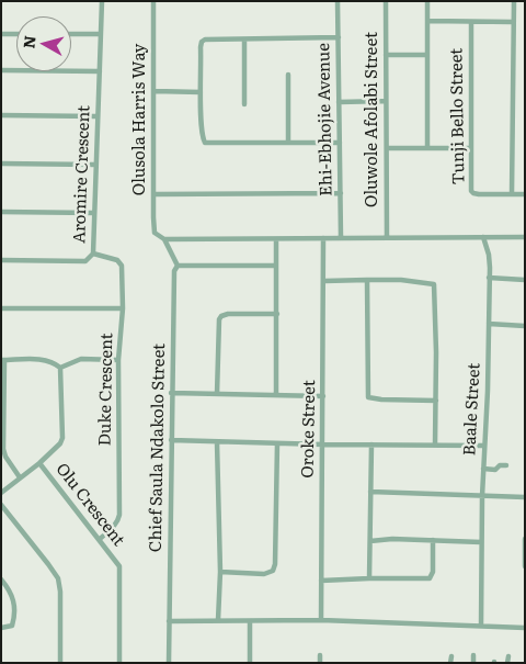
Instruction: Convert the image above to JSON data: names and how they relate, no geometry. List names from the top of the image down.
{
  "streets": {
    "street": [
      "Tunji Bello Street",
      "Olusola Harris Way",
      "Ehi-Ebhojie Avenue",
      "Oluwole Afolabi Street",
      "Aromire Crescent",
      "Duke Crescent",
      "Baale Street",
      "Oroke Street",
      "Chief Saula Ndakolo Street",
      "Olu Crescent"
    ]
  },
  "crossings": [
    ["Aromire Crescent", "Duke Crescent"],
    ["Duke Crescent", "Olu Crescent"]
  ],
  "north": "left"
}
